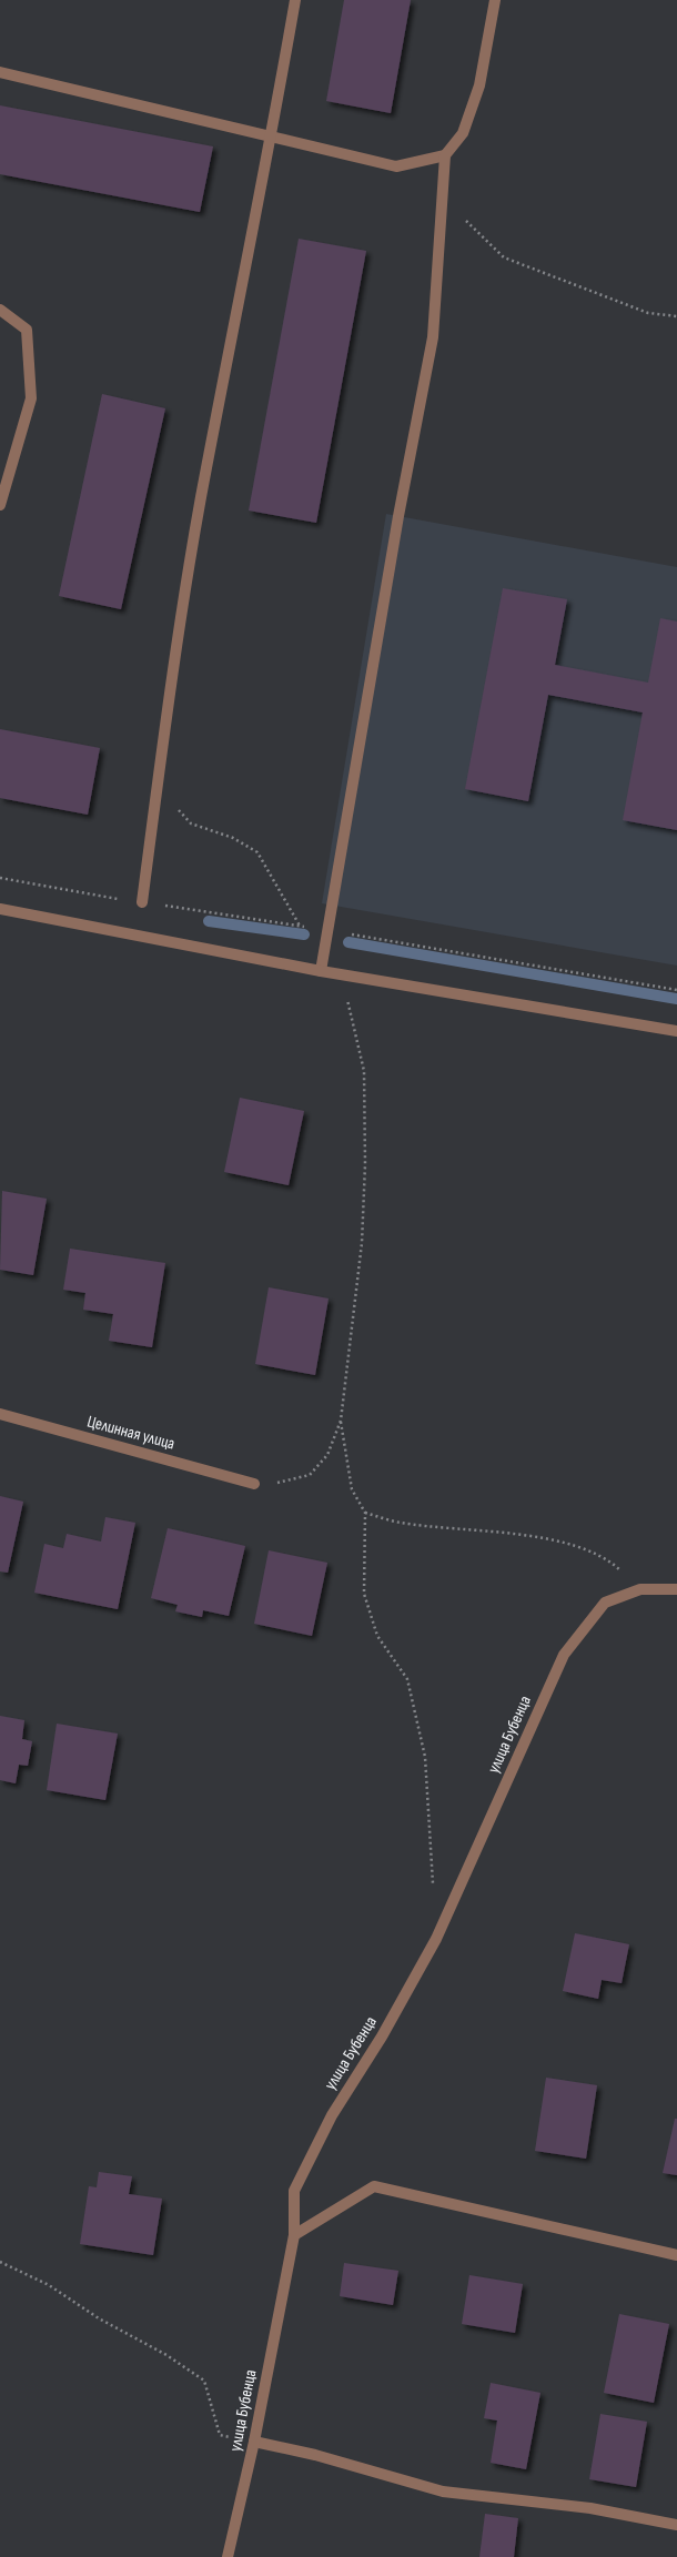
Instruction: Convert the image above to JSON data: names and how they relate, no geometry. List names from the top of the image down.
{
  "streets": {
    "street": ["Целинная улица", "улица Бубенца"]
  }
}
